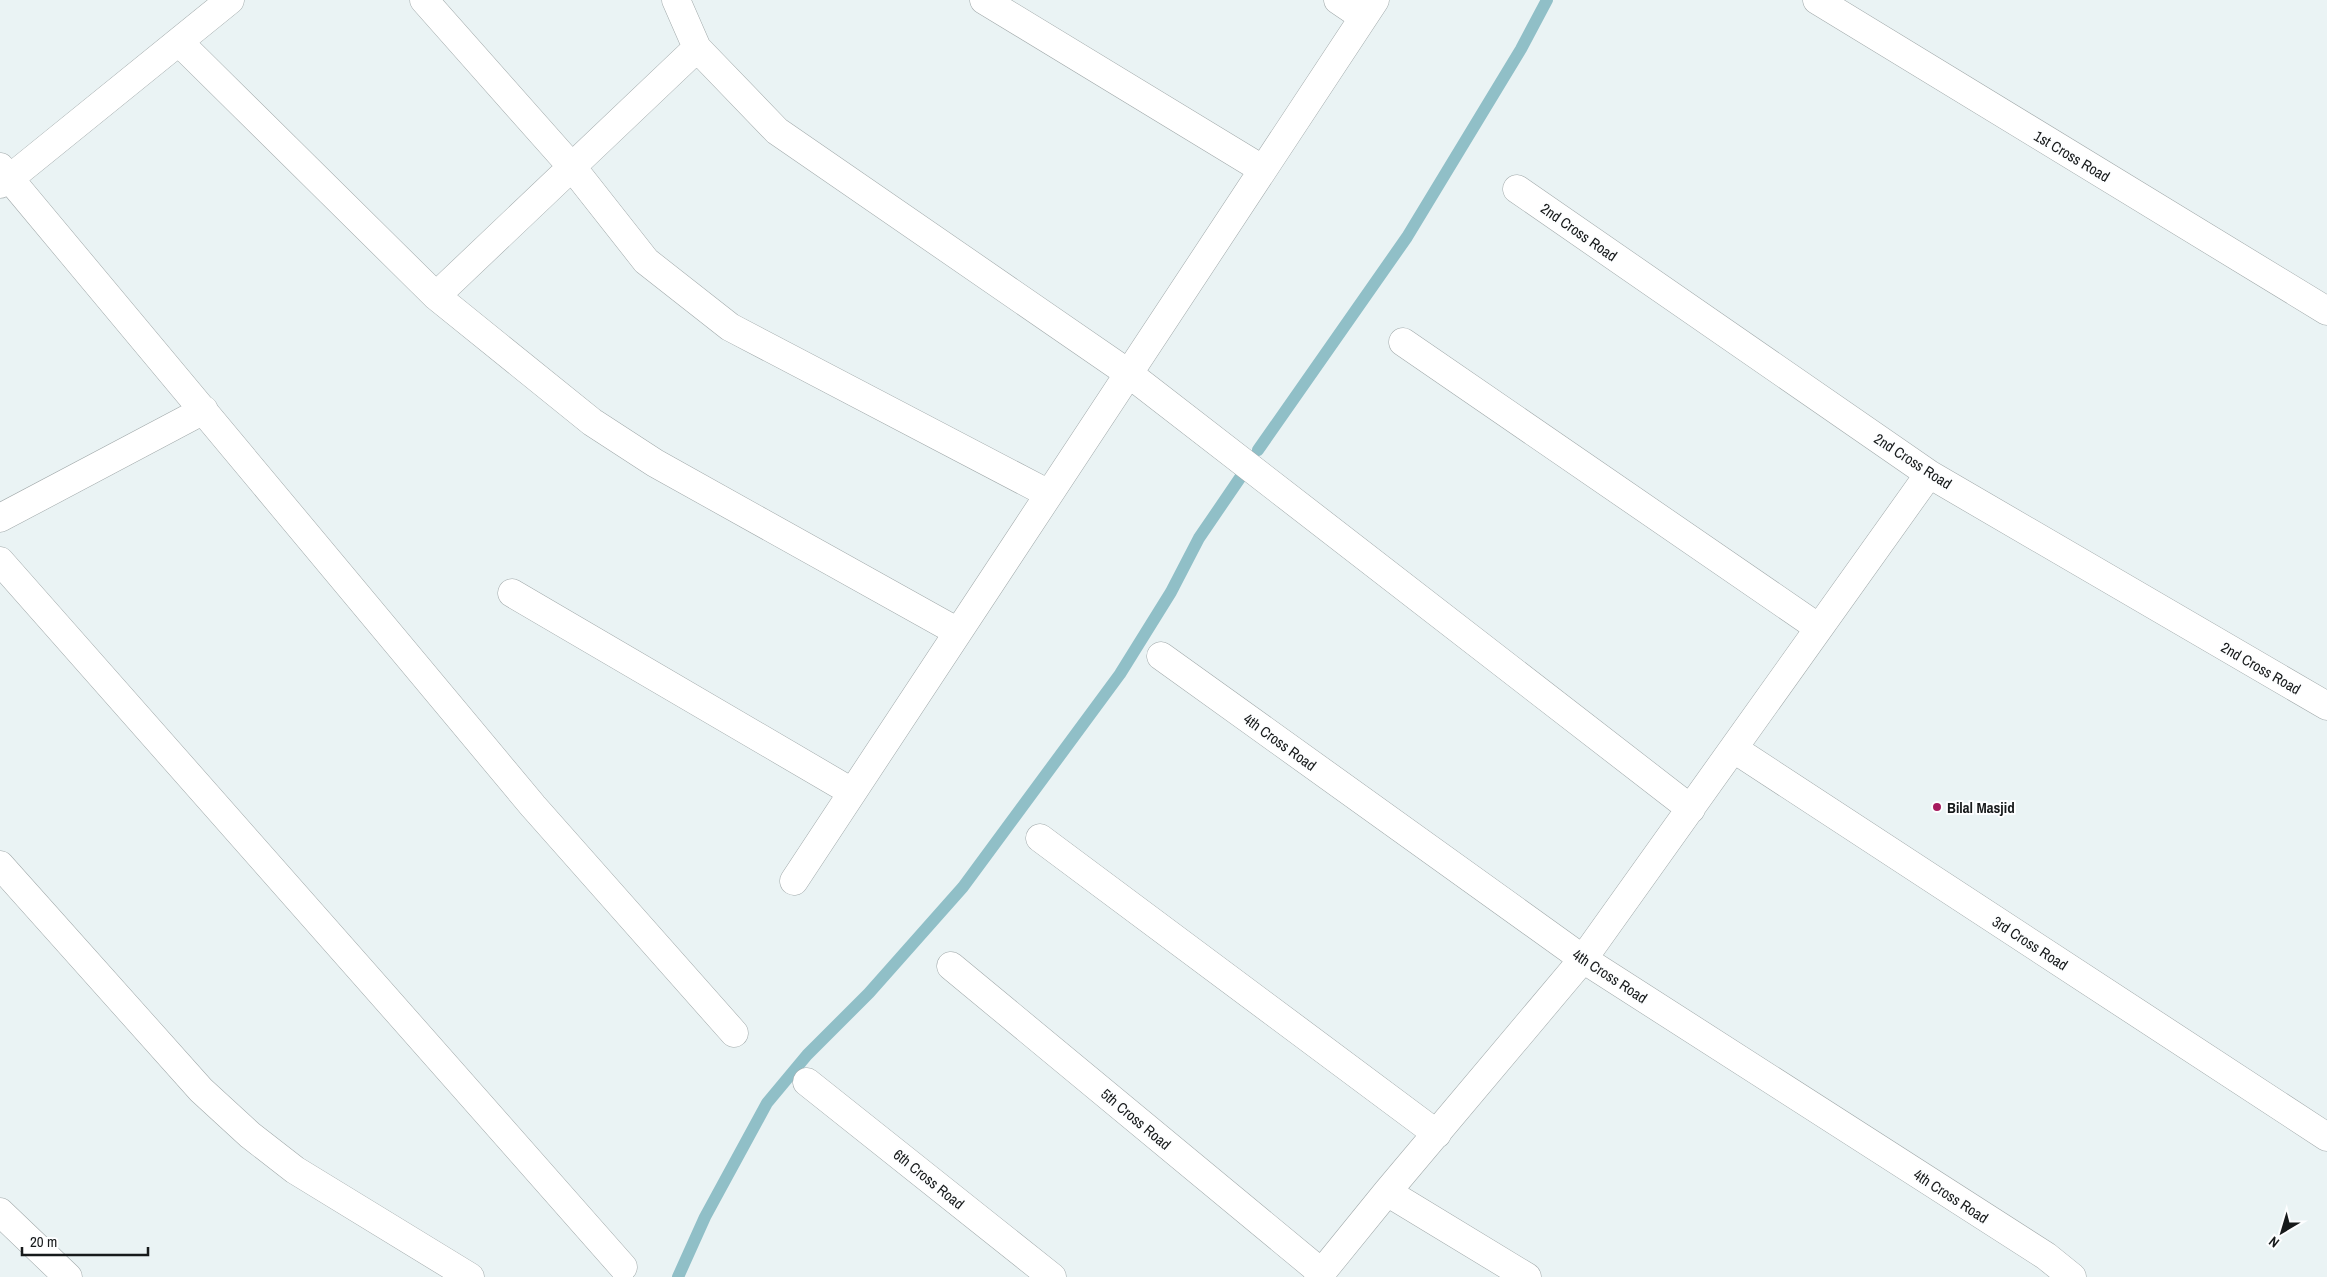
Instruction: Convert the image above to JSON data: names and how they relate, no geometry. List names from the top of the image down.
{
  "streets": {
    "street": [
      "1st Cross Road",
      "2nd Cross Road",
      "4th Cross Road",
      "3rd Cross Road",
      "5th Cross Road",
      "6th Cross Road"
    ]
  },
  "places": ["Bilal Masjid"],
  "scale_bar": "20 m",
  "north": "bottom left"
}
